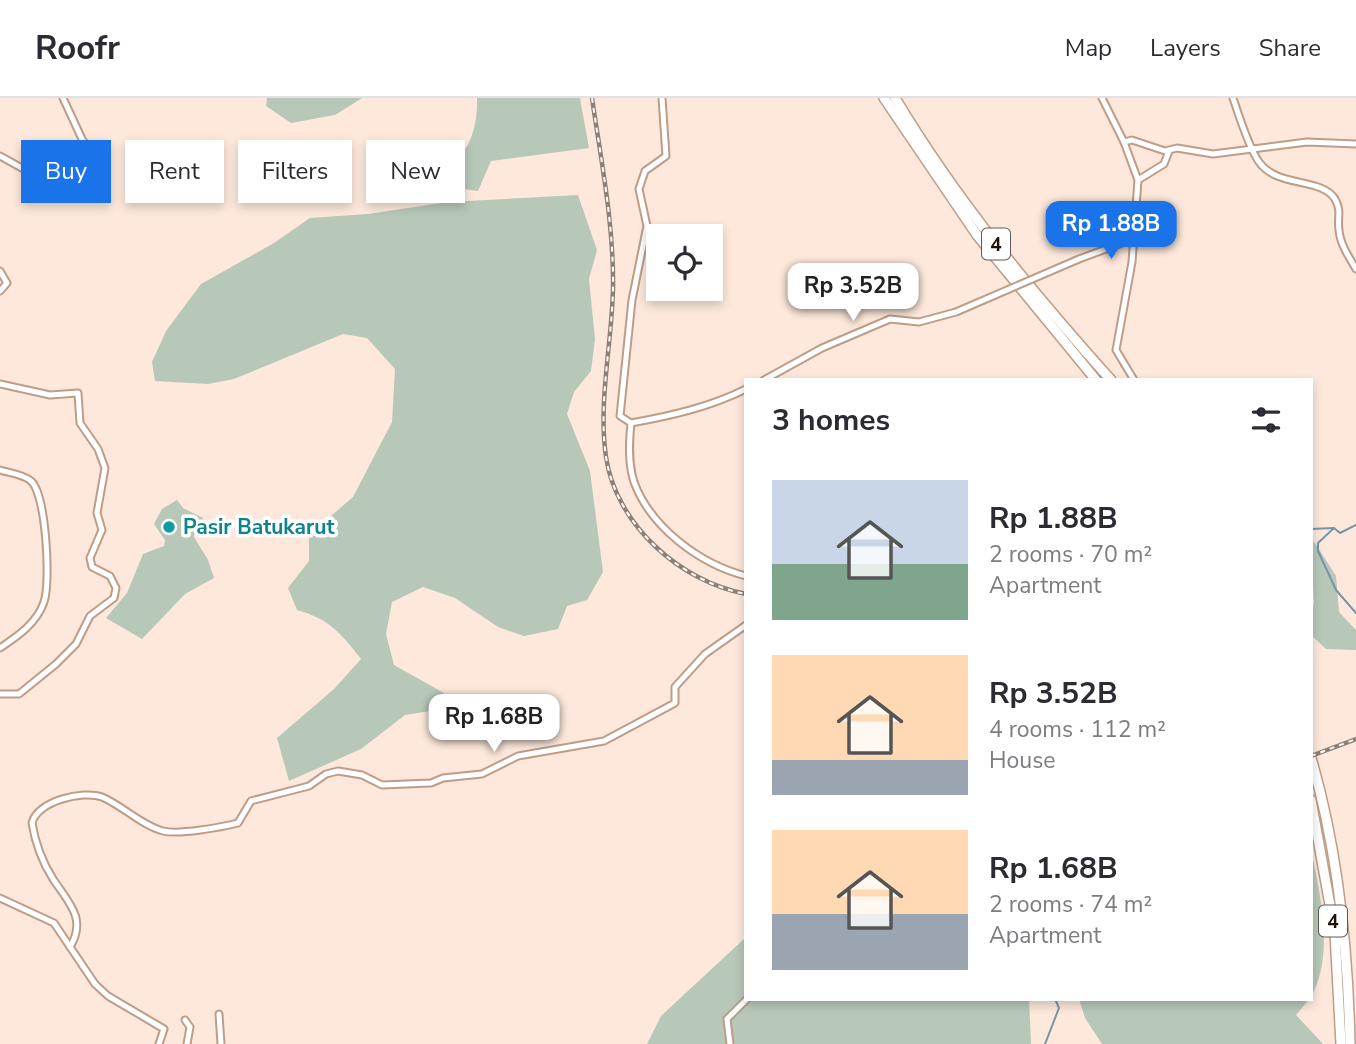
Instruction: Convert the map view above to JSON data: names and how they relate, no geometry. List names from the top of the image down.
{
  "streets": {
    "highway": ["4"]
  },
  "places": ["Pasir Batukarut"],
  "page": {
    "header": "Roofr",
    "nav": ["Map", "Layers", "Share"],
    "chip": [
      "Buy",
      "Rent",
      "Filters",
      "New"
    ],
    "price": ["Rp 1.88B", "Rp 3.52B", "Rp 1.68B"],
    "heading": "3 homes",
    "list": [
      {
        "name": "Rp 1.88B",
        "note": "2 rooms · 70 m² · Apartment"
      },
      {
        "name": "Rp 3.52B",
        "note": "4 rooms · 112 m² · House"
      },
      {
        "name": "Rp 1.68B",
        "note": "2 rooms · 74 m² · Apartment"
      }
    ]
  }
}
